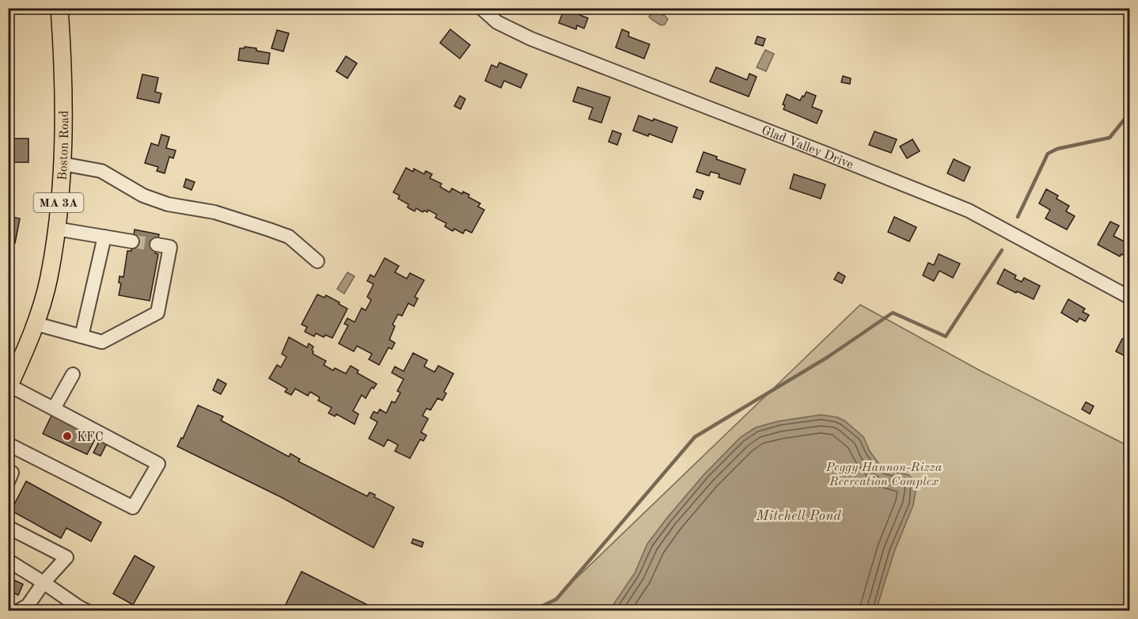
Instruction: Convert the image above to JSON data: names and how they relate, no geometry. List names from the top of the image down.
{
  "streets": {
    "main road": ["Boston Road", "MA 3A"],
    "street": ["Glad Valley Drive"]
  },
  "water": ["Mitchell Pond"],
  "parks": ["Peggy Hannon-Rizza Recreation Complex"],
  "places": ["KFC"]
}
